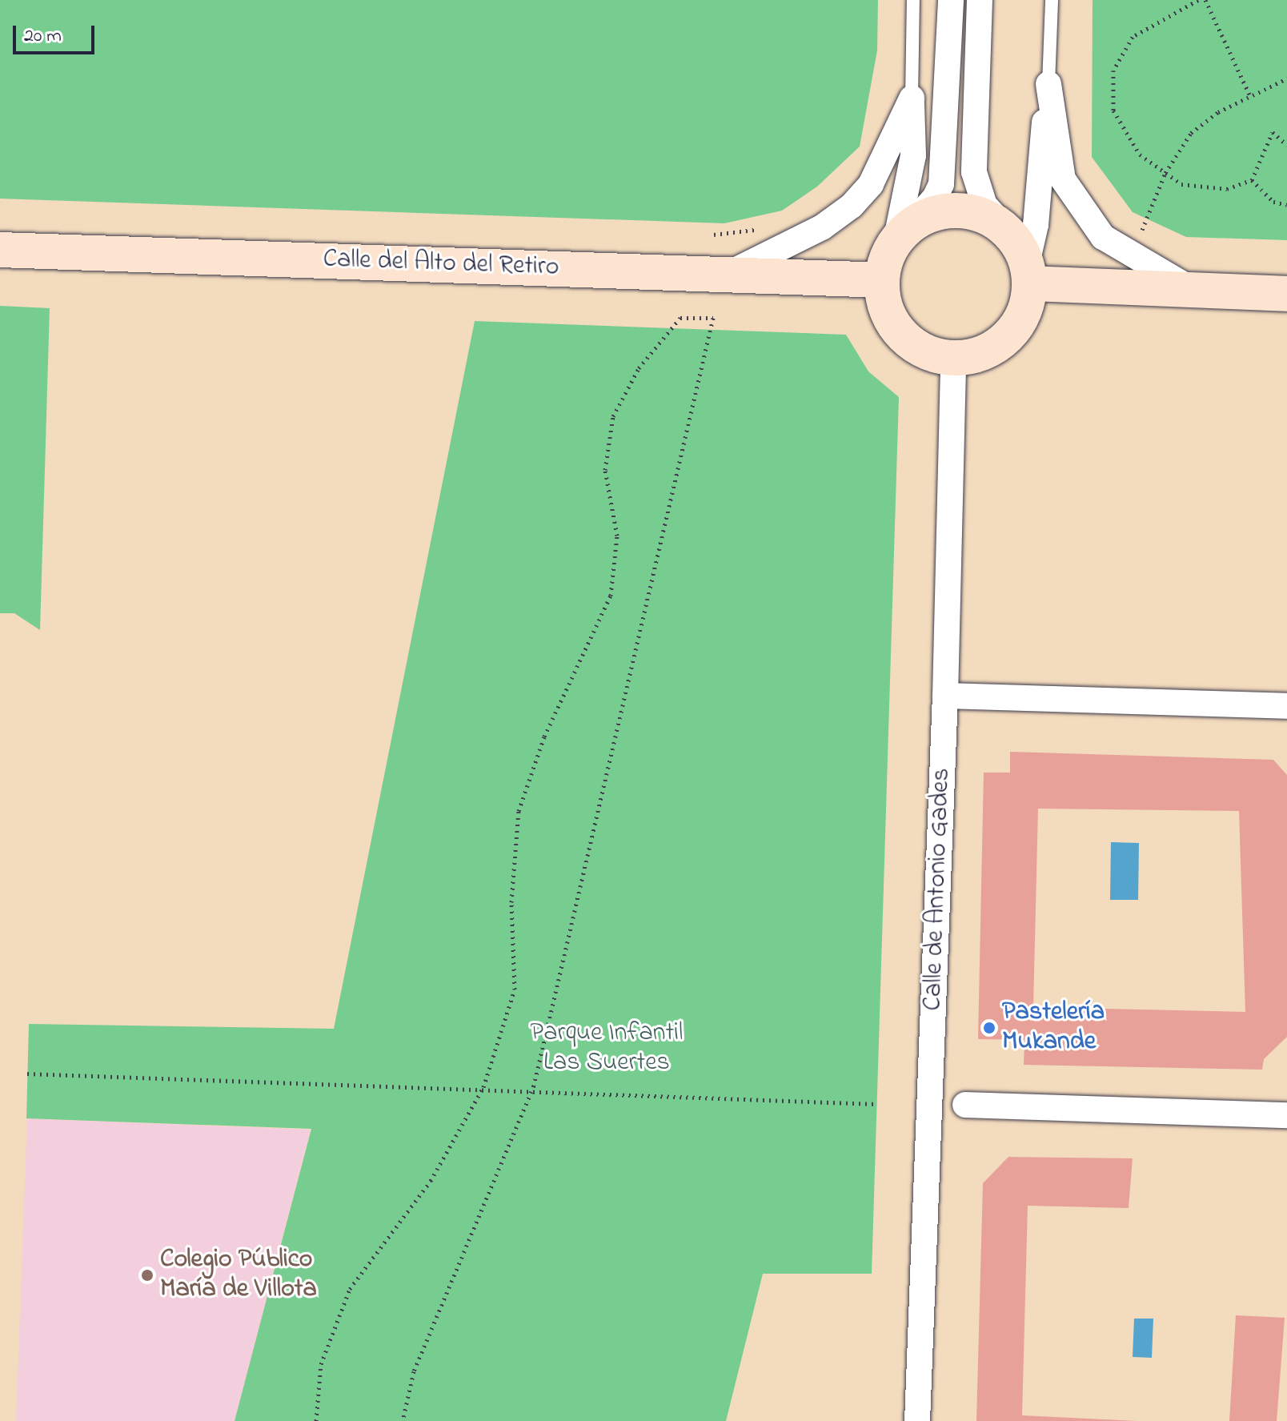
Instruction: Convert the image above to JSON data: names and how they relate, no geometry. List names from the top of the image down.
{
  "streets": {
    "main road": ["Calle del Alto del Retiro"],
    "street": ["Calle de Antonio Gades"]
  },
  "crossings": [
    ["Calle del Alto del Retiro", "Calle de Antonio Gades"]
  ],
  "parks": ["Parque Infantil Las Suertes"],
  "places": ["Pastelería Mukande", "Colegio Público María de Villota"],
  "scale_bar": "20 m"
}
